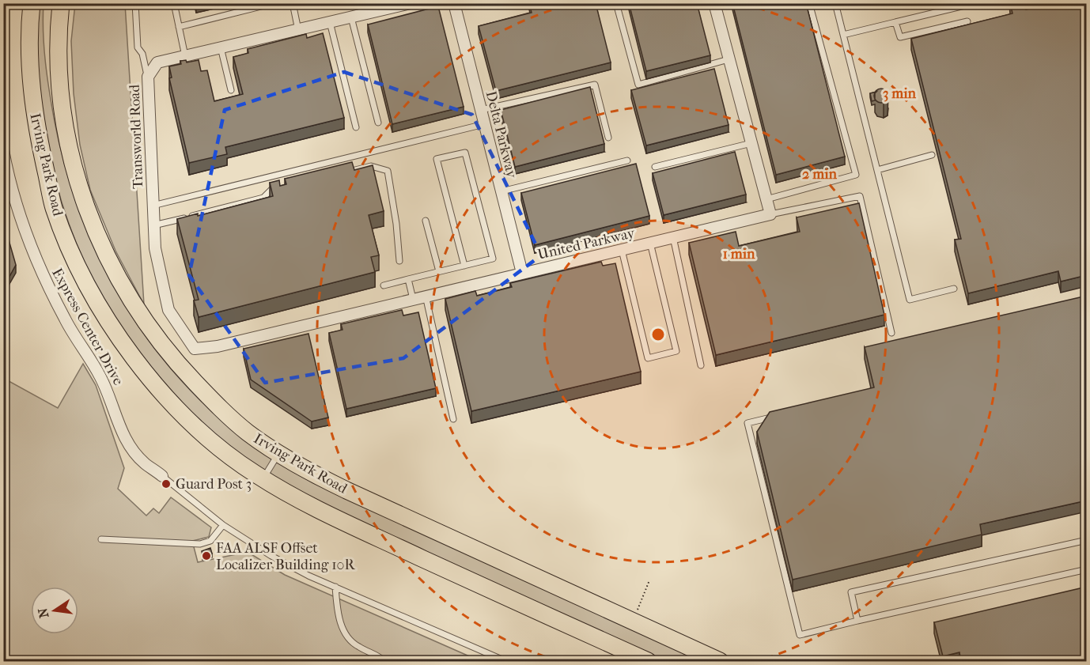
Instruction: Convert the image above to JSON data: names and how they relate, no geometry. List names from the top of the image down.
{
  "streets": {
    "main road": ["Irving Park Road"],
    "street": [
      "Delta Parkway",
      "Transworld Road",
      "United Parkway",
      "Express Center Drive"
    ]
  },
  "crossings": [
    ["Delta Parkway", "United Parkway"],
    ["Transworld Road", "United Parkway"]
  ],
  "places": ["Guard Post 3", "FAA ALSF Offset Localizer Building 10R"],
  "north": "left",
  "rings": ["3 min", "2 min", "1 min"]
}
